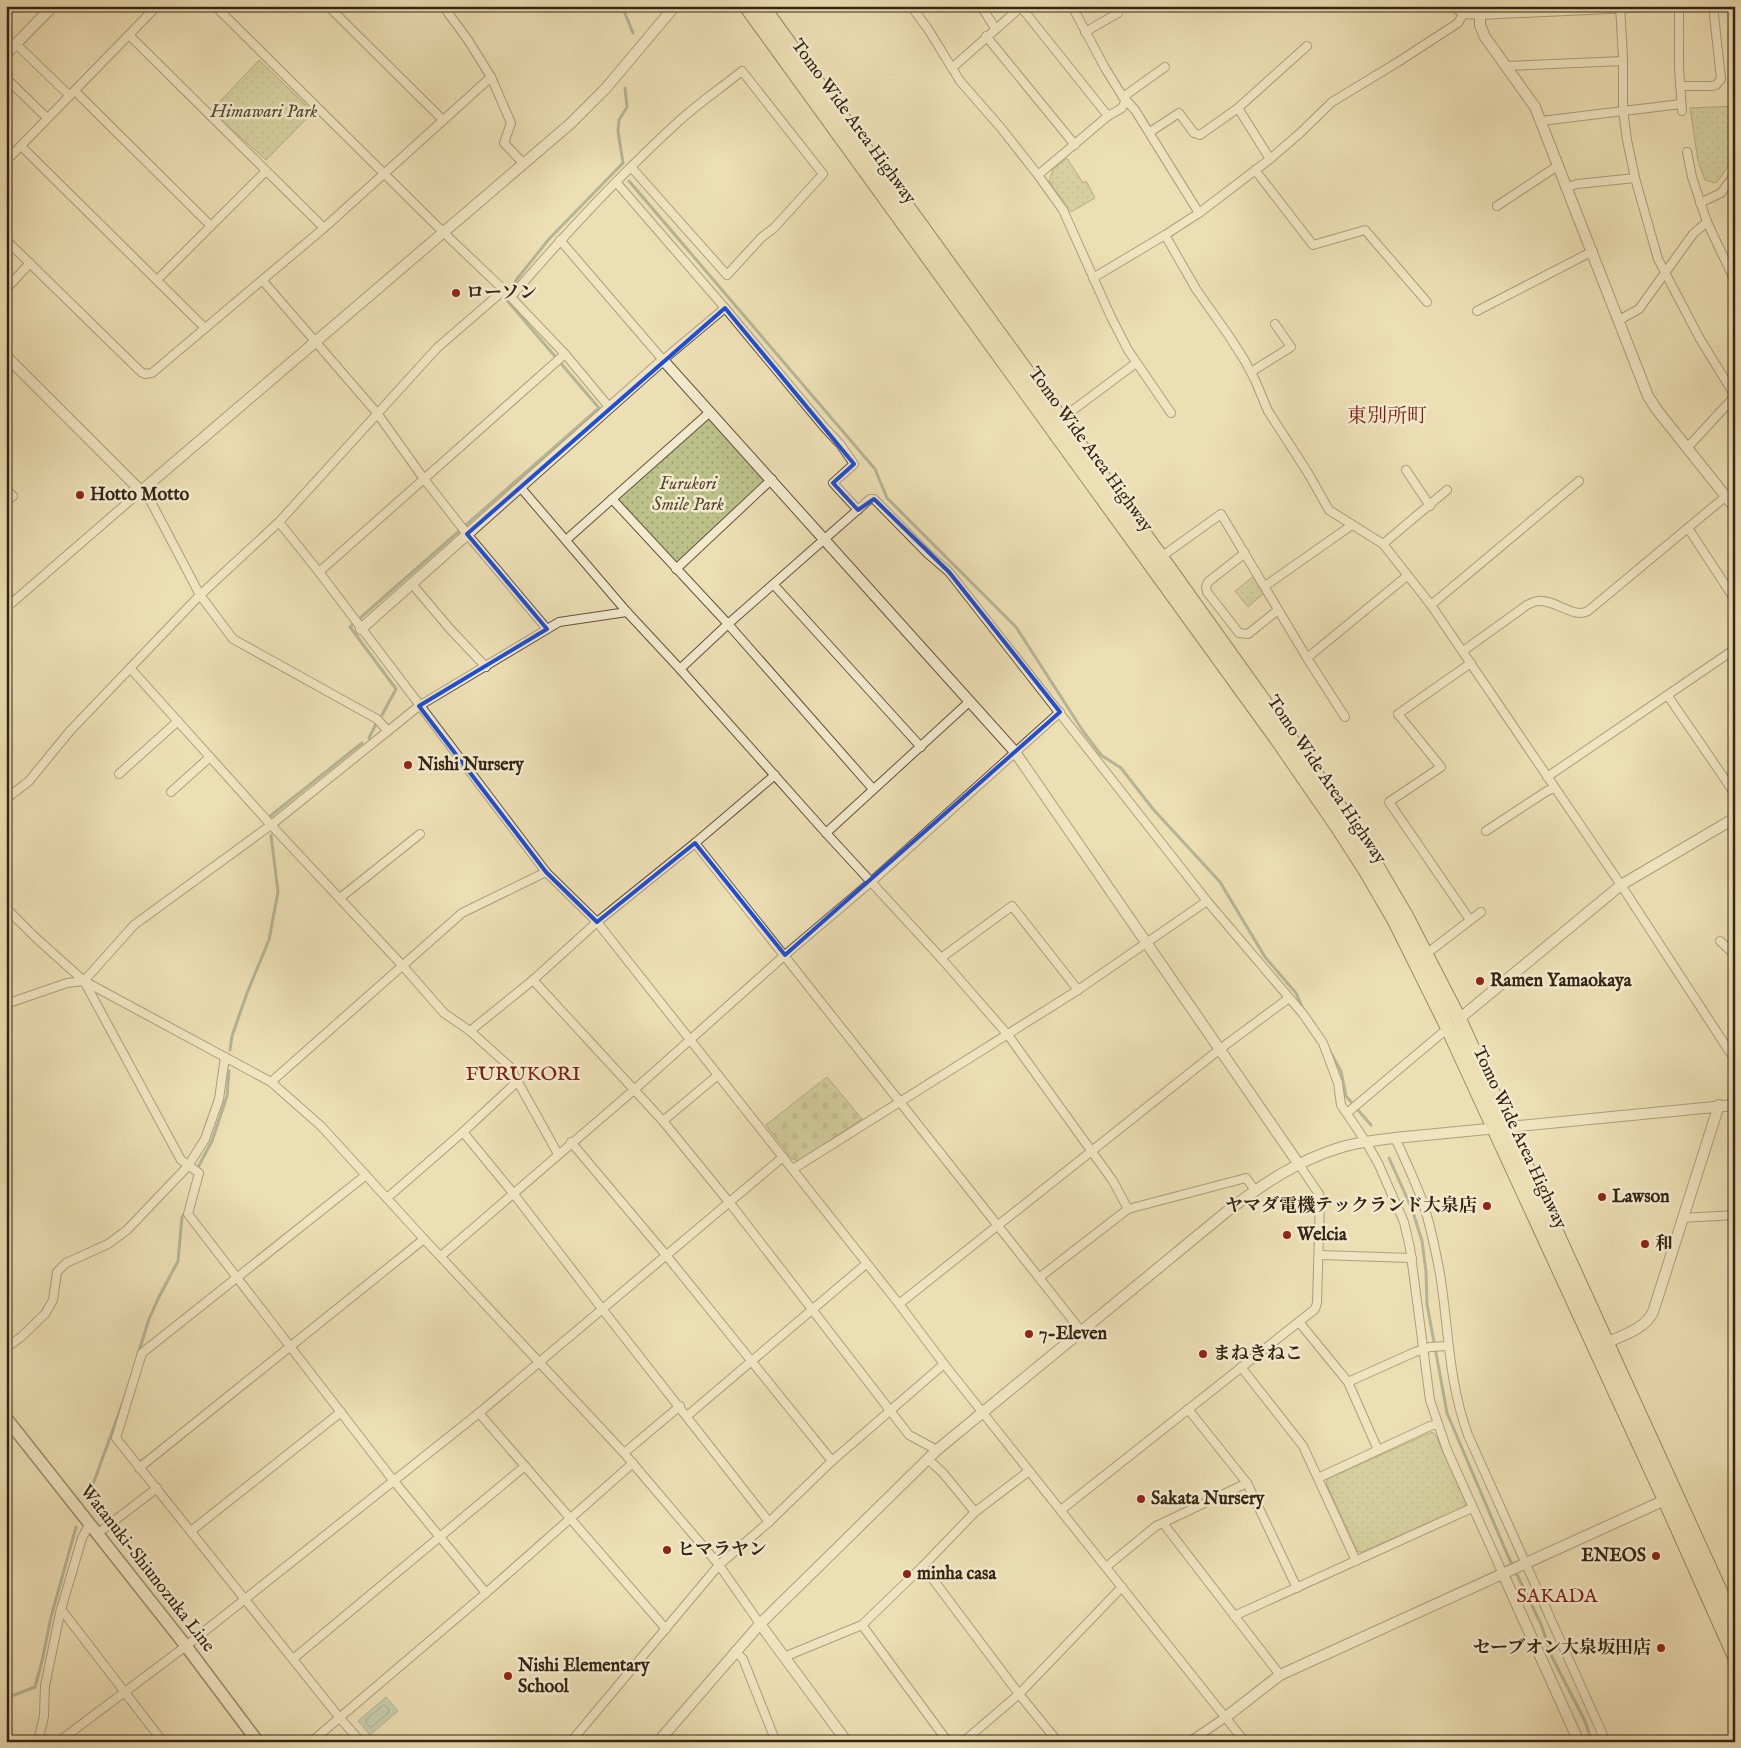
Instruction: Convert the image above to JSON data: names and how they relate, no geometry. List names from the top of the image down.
{
  "streets": {
    "highway": ["Tomo Wide Area Highway"],
    "main road": ["Watanuki-Shiunozuka Line"]
  },
  "districts": ["東別所町", "FURUKORI", "SAKADA"],
  "parks": ["Himawari Park", "Furukori Smile Park"],
  "places": [
    "ローソン",
    "Hotto Motto",
    "Nishi Nursery",
    "Ramen Yamaokaya",
    "Lawson",
    "ヤマダ電機テックランド大泉店",
    "Welcia",
    "和",
    "7-Eleven",
    "まねきねこ",
    "Sakata Nursery",
    "ヒマラヤン",
    "ENEOS",
    "minha casa",
    "セーブオン大泉坂田店",
    "Nishi Elementary School"
  ]
}
